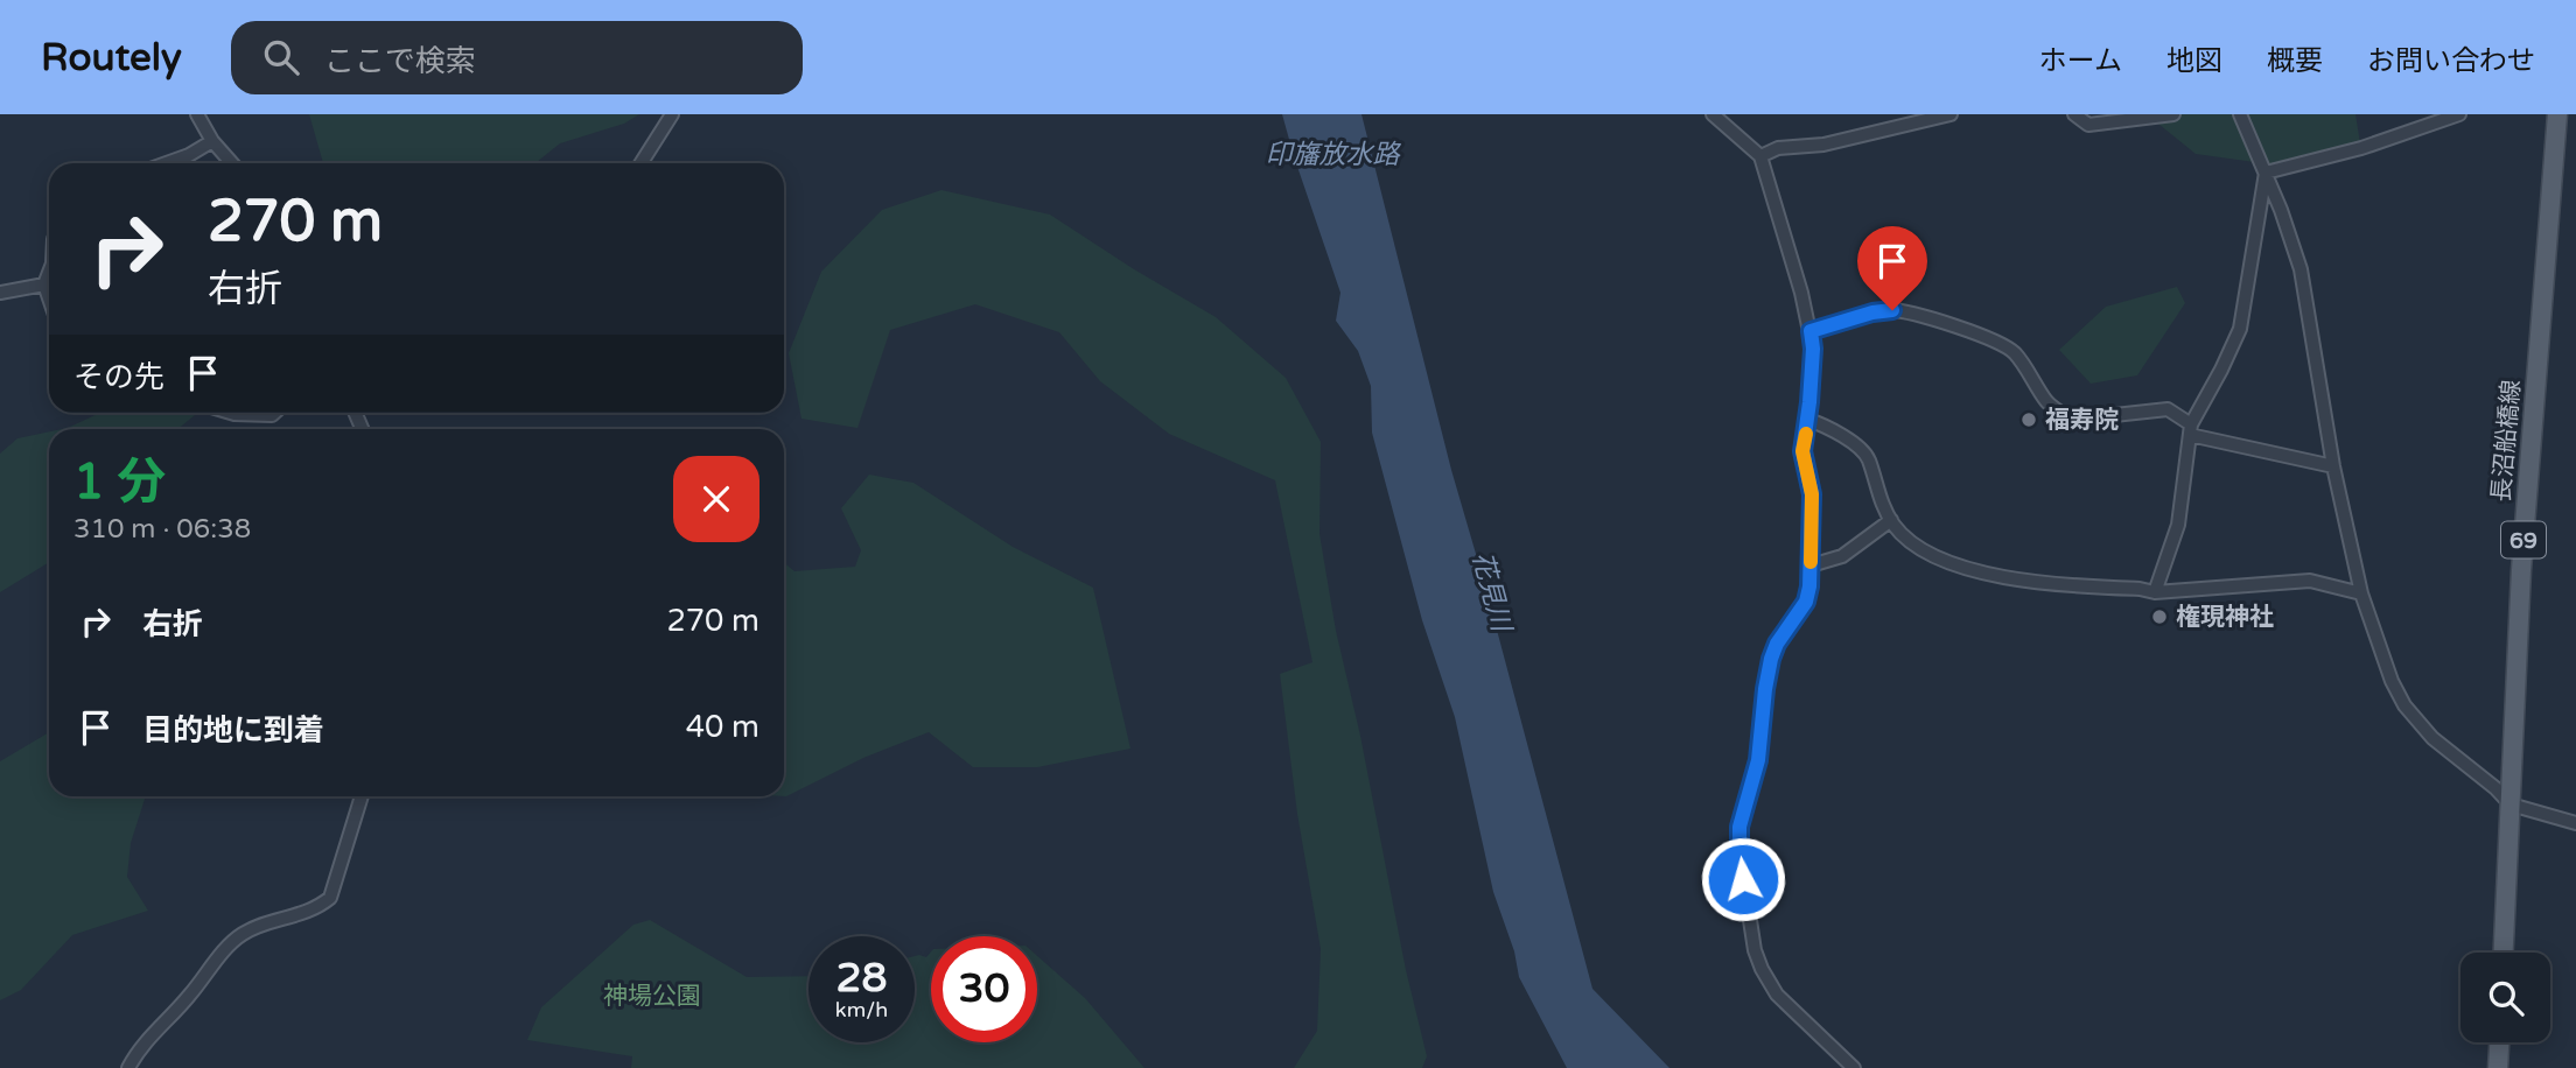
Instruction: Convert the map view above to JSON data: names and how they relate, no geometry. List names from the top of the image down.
{
  "streets": {
    "main road": ["長沼船橋線", "69"]
  },
  "water": ["印旛放水路", "花見川"],
  "parks": ["神場公園"],
  "places": ["福寿院", "権現神社"],
  "page": {
    "header": "Routely",
    "search": "ここで検索",
    "nav": [
      "ホーム",
      "地図",
      "概要",
      "お問い合わせ"
    ],
    "turn": ["270 m", "右折"],
    "then": "その先",
    "heading": ["1 分", "310 m · 06:38"],
    "list": [
      {
        "name": "右折",
        "value": "270 m"
      },
      {
        "name": "目的地に到着",
        "value": "40 m"
      }
    ],
    "speed": "28 km/h",
    "limit": "30"
  }
}
